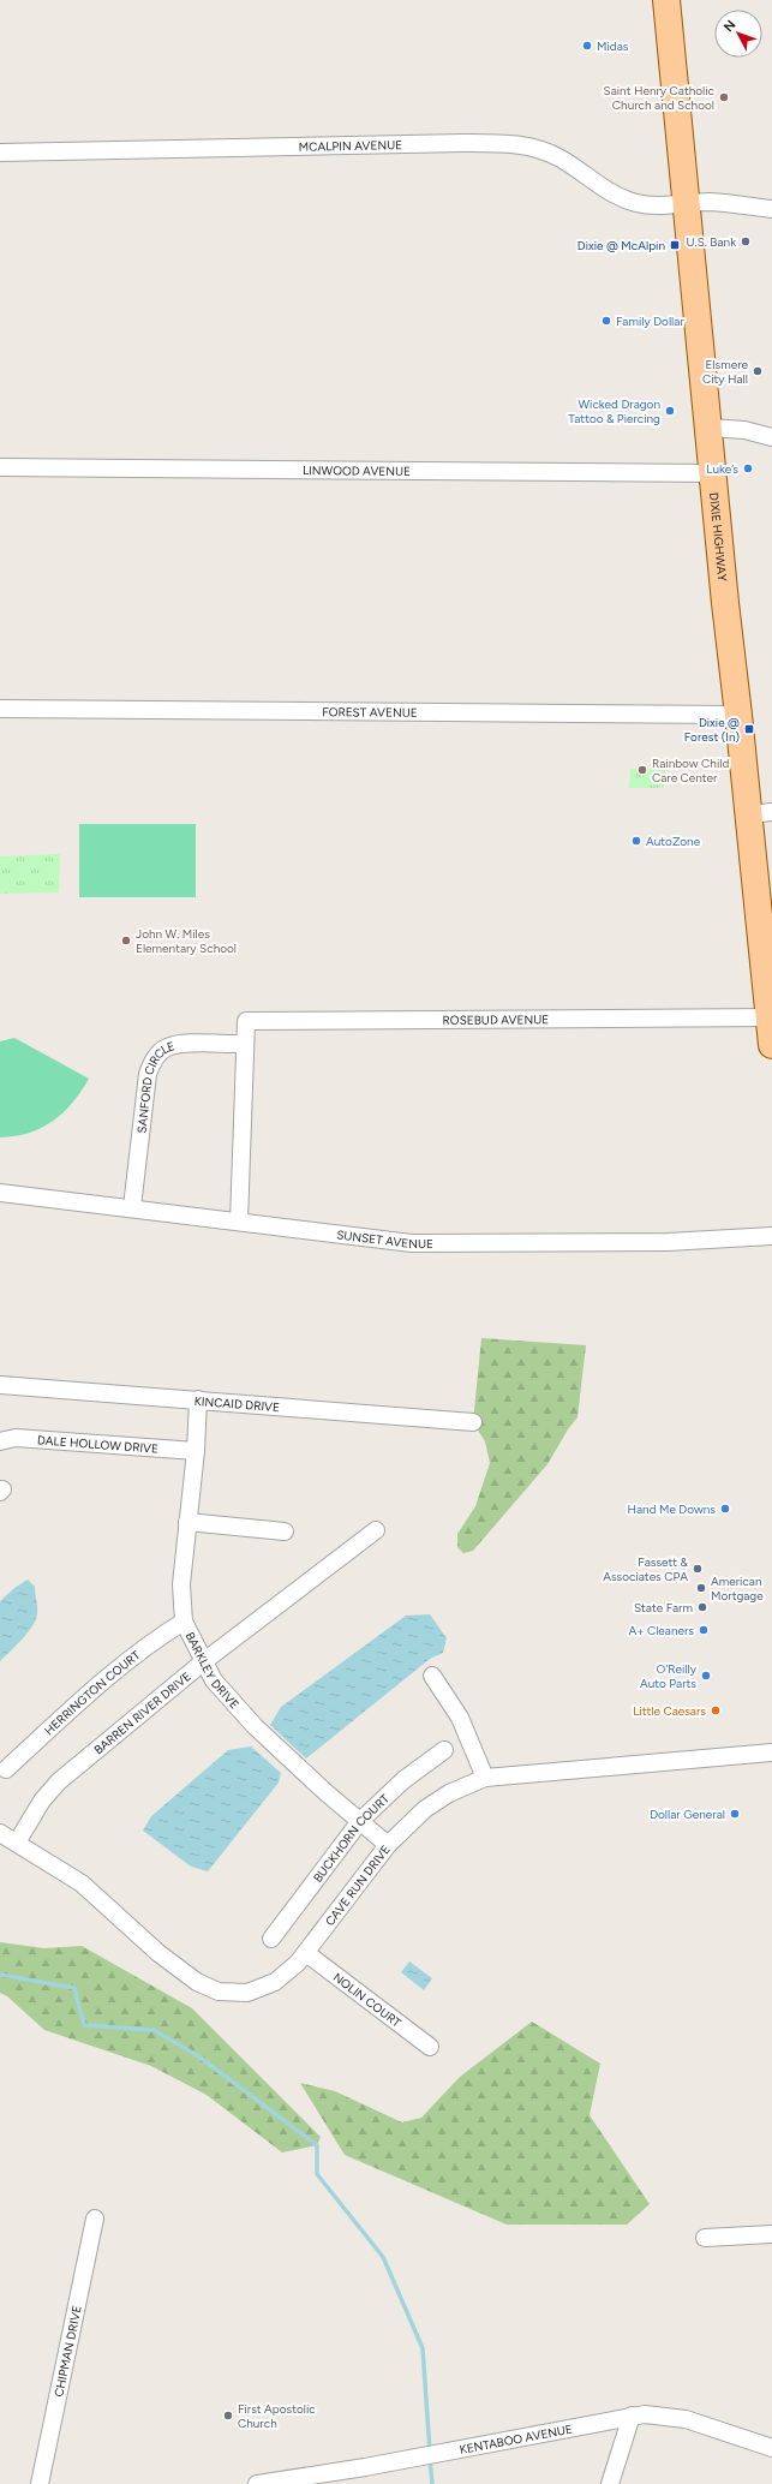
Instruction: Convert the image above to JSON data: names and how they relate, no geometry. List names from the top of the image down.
{
  "streets": {
    "main road": ["DIXIE HIGHWAY"],
    "street": [
      "MCALPIN AVENUE",
      "LINWOOD AVENUE",
      "FOREST AVENUE",
      "ROSEBUD AVENUE",
      "SANFORD CIRCLE",
      "SUNSET AVENUE",
      "KINCAID DRIVE",
      "DALE HOLLOW DRIVE",
      "BARKLEY DRIVE",
      "HERRINGTON COURT",
      "BARREN RIVER DRIVE",
      "BUCKHORN COURT",
      "CAVE RUN DRIVE",
      "NOLIN COURT",
      "CHIPMAN DRIVE",
      "KENTABOO AVENUE"
    ]
  },
  "crossings": [
    ["MCALPIN AVENUE", "DIXIE HIGHWAY"],
    ["LINWOOD AVENUE", "DIXIE HIGHWAY"],
    ["DIXIE HIGHWAY", "FOREST AVENUE"],
    ["DIXIE HIGHWAY", "ROSEBUD AVENUE"],
    ["ROSEBUD AVENUE", "SANFORD CIRCLE"],
    ["SANFORD CIRCLE", "SUNSET AVENUE"],
    ["KINCAID DRIVE", "BARKLEY DRIVE"],
    ["DALE HOLLOW DRIVE", "BARKLEY DRIVE"],
    ["BARKLEY DRIVE", "HERRINGTON COURT"],
    ["BARKLEY DRIVE", "BARREN RIVER DRIVE"],
    ["BARKLEY DRIVE", "BUCKHORN COURT"],
    ["BARKLEY DRIVE", "CAVE RUN DRIVE"],
    ["BARREN RIVER DRIVE", "CAVE RUN DRIVE"],
    ["CAVE RUN DRIVE", "NOLIN COURT"]
  ],
  "places": {
    "other": [
      "Midas",
      "Saint Henry Catholic Church and School",
      "U.S. Bank",
      "Family Dollar",
      "Elsmere City Hall",
      "Wicked Dragon Tattoo & Piercing",
      "Luke’s",
      "Rainbow Child Care Center",
      "AutoZone",
      "John W. Miles Elementary School",
      "Hand Me Downs",
      "Fassett & Associates CPA",
      "American Mortgage",
      "State Farm",
      "A+ Cleaners",
      "O'Reilly Auto Parts",
      "Little Caesars",
      "Dollar General",
      "First Apostolic Church"
    ],
    "transit": ["Dixie @ McAlpin", "Dixie @ Forest (In)"]
  },
  "north": "top left"
}
